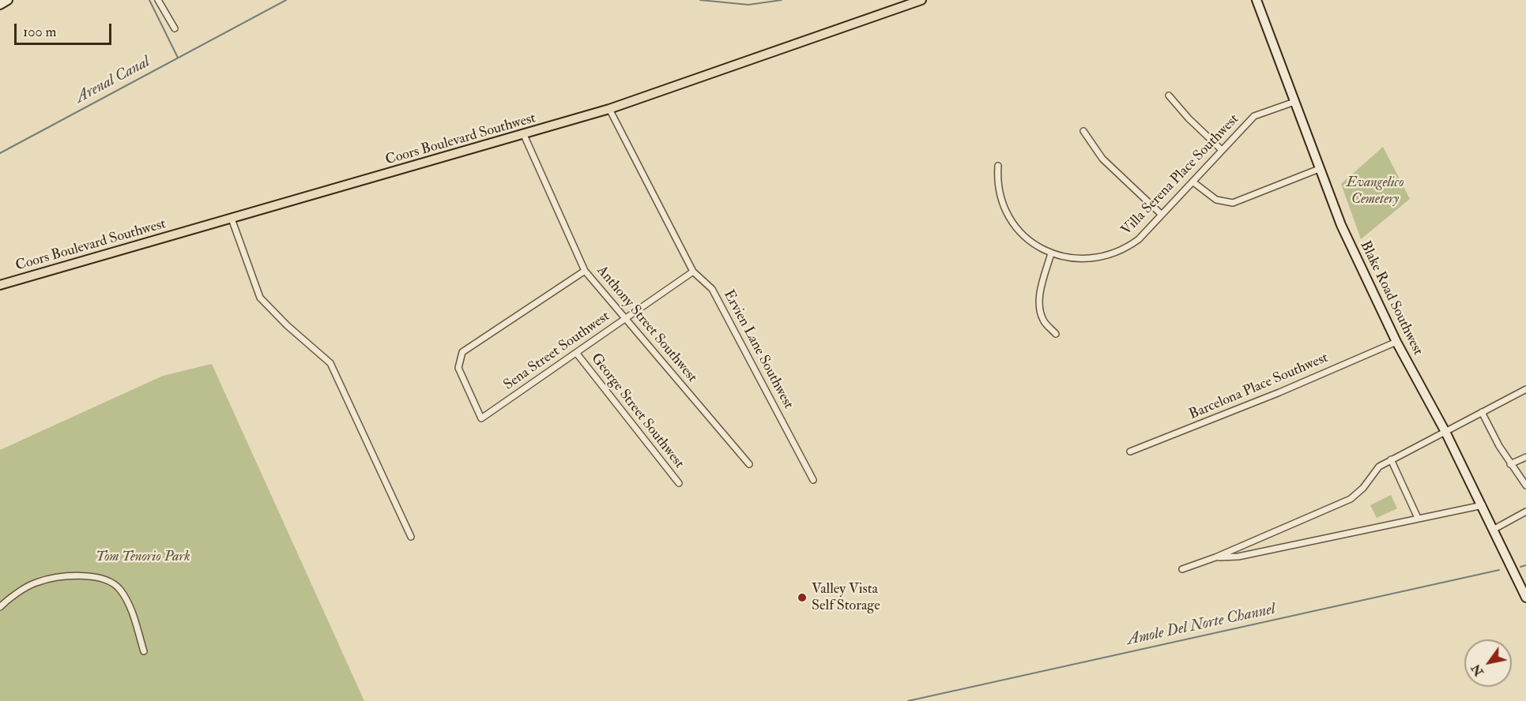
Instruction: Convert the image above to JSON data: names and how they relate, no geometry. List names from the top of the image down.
{
  "streets": {
    "main road": ["Coors Boulevard Southwest", "Blake Road Southwest"],
    "street": [
      "Villa Serena Place Southwest",
      "Anthony Street Southwest",
      "Ervien Lane Southwest",
      "Sena Street Southwest",
      "Barcelona Place Southwest",
      "George Street Southwest"
    ]
  },
  "crossings": [
    ["Coors Boulevard Southwest", "Anthony Street Southwest"],
    ["Coors Boulevard Southwest", "Ervien Lane Southwest"],
    ["Villa Serena Place Southwest", "Blake Road Southwest"],
    ["Blake Road Southwest", "Barcelona Place Southwest"],
    ["Anthony Street Southwest", "Sena Street Southwest"],
    ["Ervien Lane Southwest", "Sena Street Southwest"],
    ["Sena Street Southwest", "George Street Southwest"]
  ],
  "water": ["Arenal Canal", "Amole Del Norte Channel"],
  "parks": ["Evangelico Cemetery", "Tom Tenorio Park"],
  "places": ["Valley Vista Self Storage"],
  "scale_bar": "100 m",
  "north": "bottom left"
}
